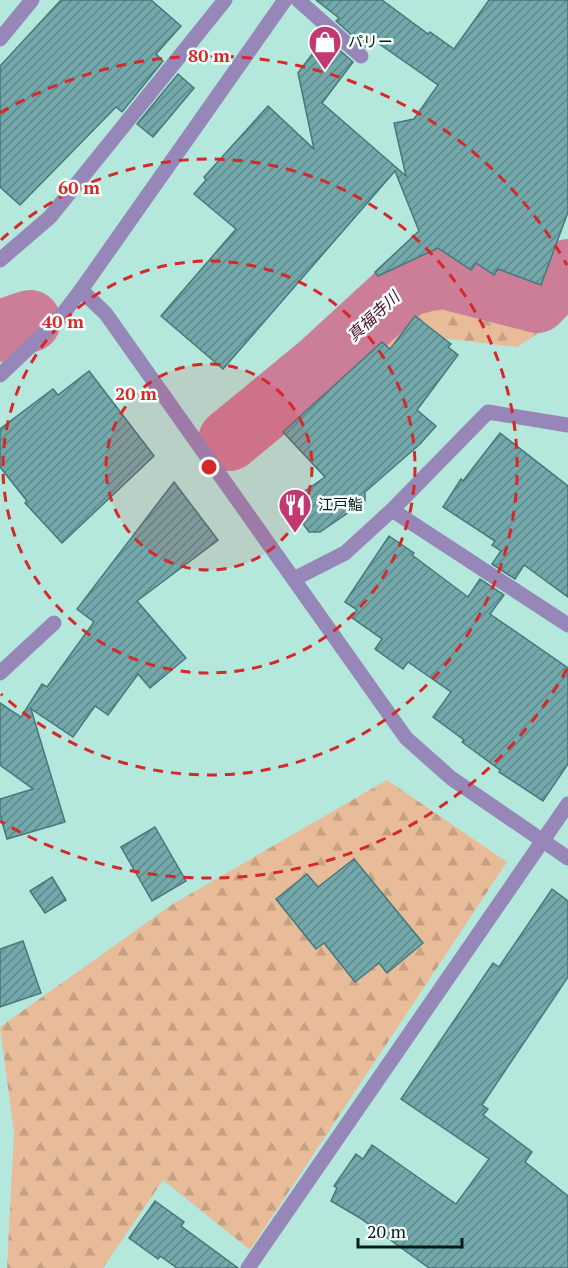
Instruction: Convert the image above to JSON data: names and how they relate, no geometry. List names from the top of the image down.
{
  "water": ["真福寺川"],
  "places": {
    "shop": ["パリー"],
    "restaurant": ["江戸鮨"]
  },
  "scale_bar": "20 m",
  "rings": [
    "80 m",
    "60 m",
    "40 m",
    "20 m"
  ]
}
